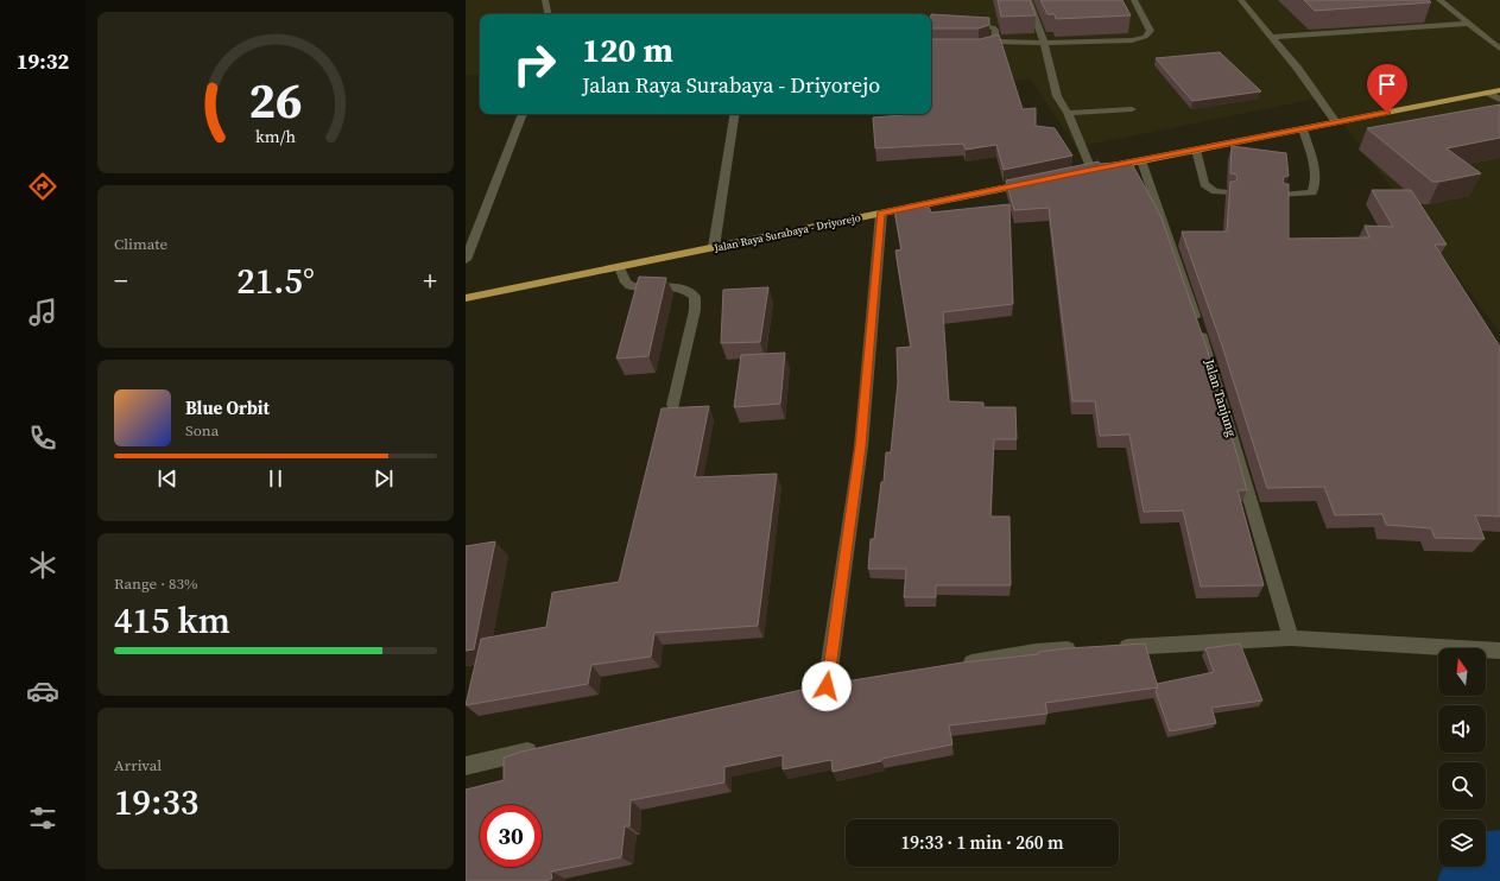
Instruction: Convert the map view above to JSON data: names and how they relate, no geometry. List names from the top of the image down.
{
  "streets": {
    "main road": ["Jalan Raya Surabaya - Driyorejo"],
    "street": ["Jalan Tanjung"]
  },
  "north": "top",
  "page": {
    "tabs": "19:32",
    "turn": ["120 m", "Jalan Raya Surabaya - Driyorejo"],
    "tile": [
      "Climate",
      ["Range · 83%", "415 km"],
      ["Arrival", "19:33"]
    ],
    "heat": ["−", "21.5°", "+"],
    "song": ["Blue Orbit", "Sona"],
    "limit": "30",
    "trip": "19:33 · 1 min · 260 m",
    "gauge": ["26", "km/h"]
  }
}
